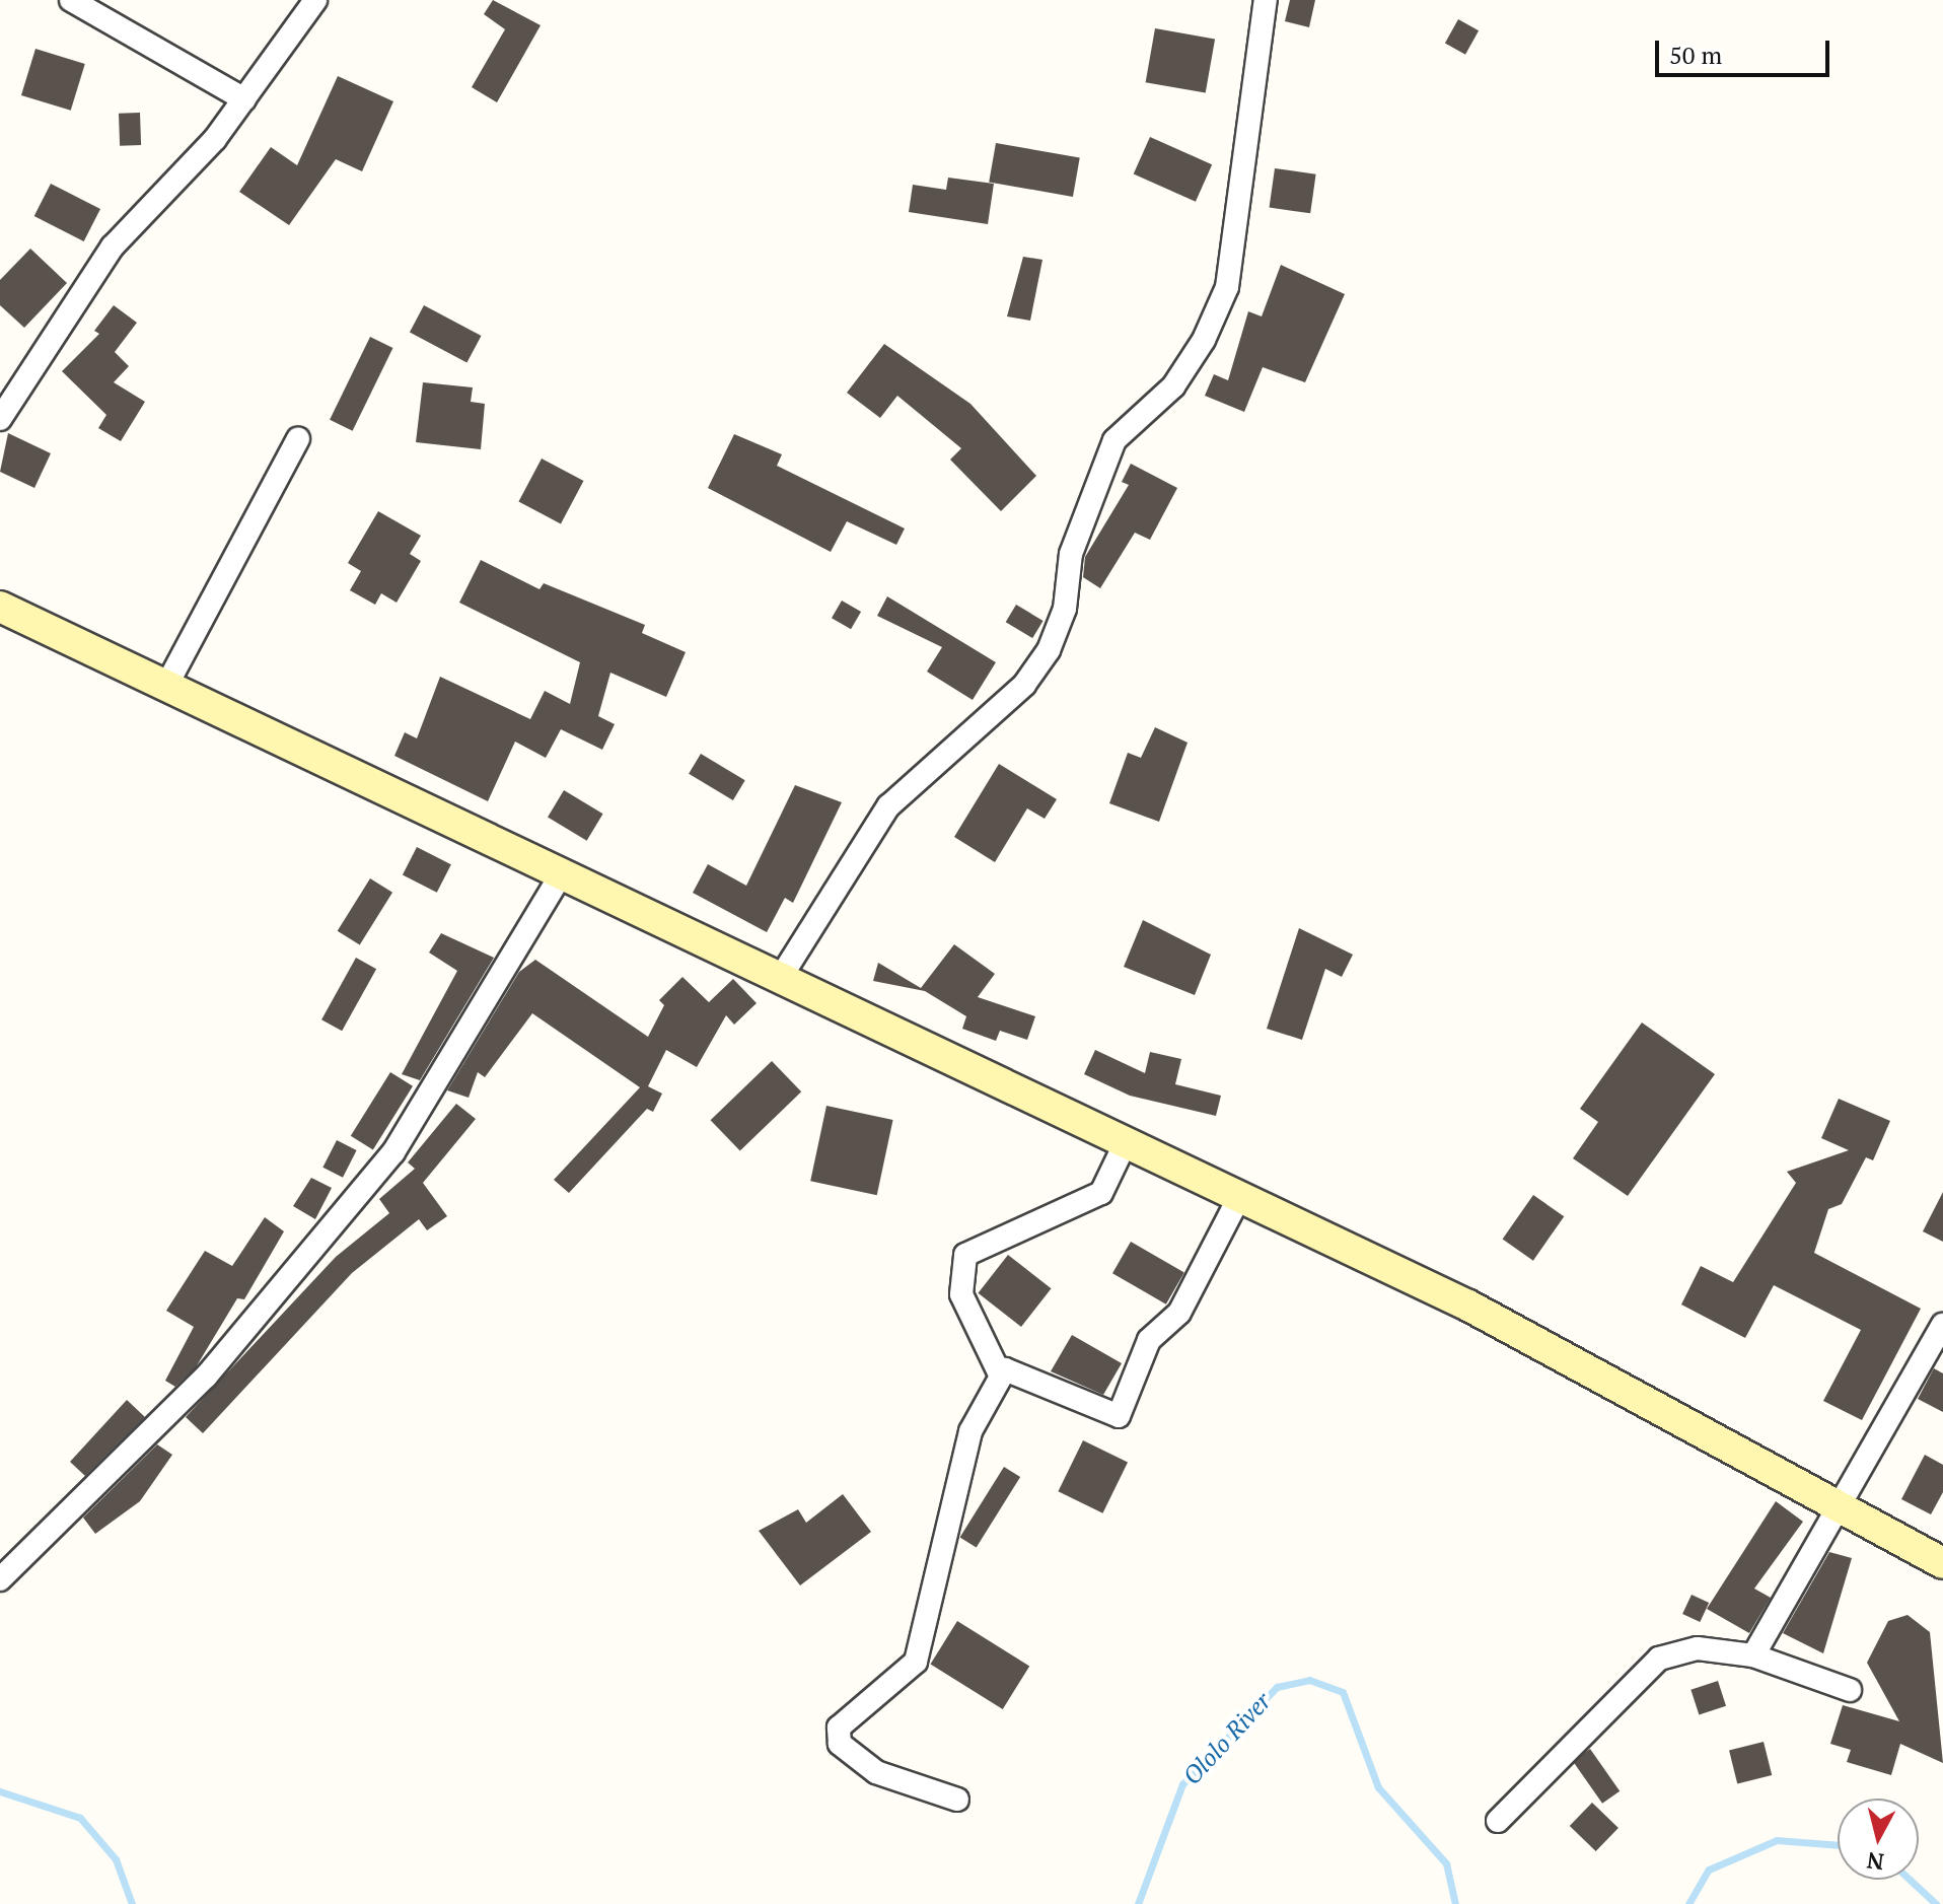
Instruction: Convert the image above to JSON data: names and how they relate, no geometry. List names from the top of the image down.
{
  "water": ["Ololo River"],
  "scale_bar": "50 m",
  "north": "bottom"
}
